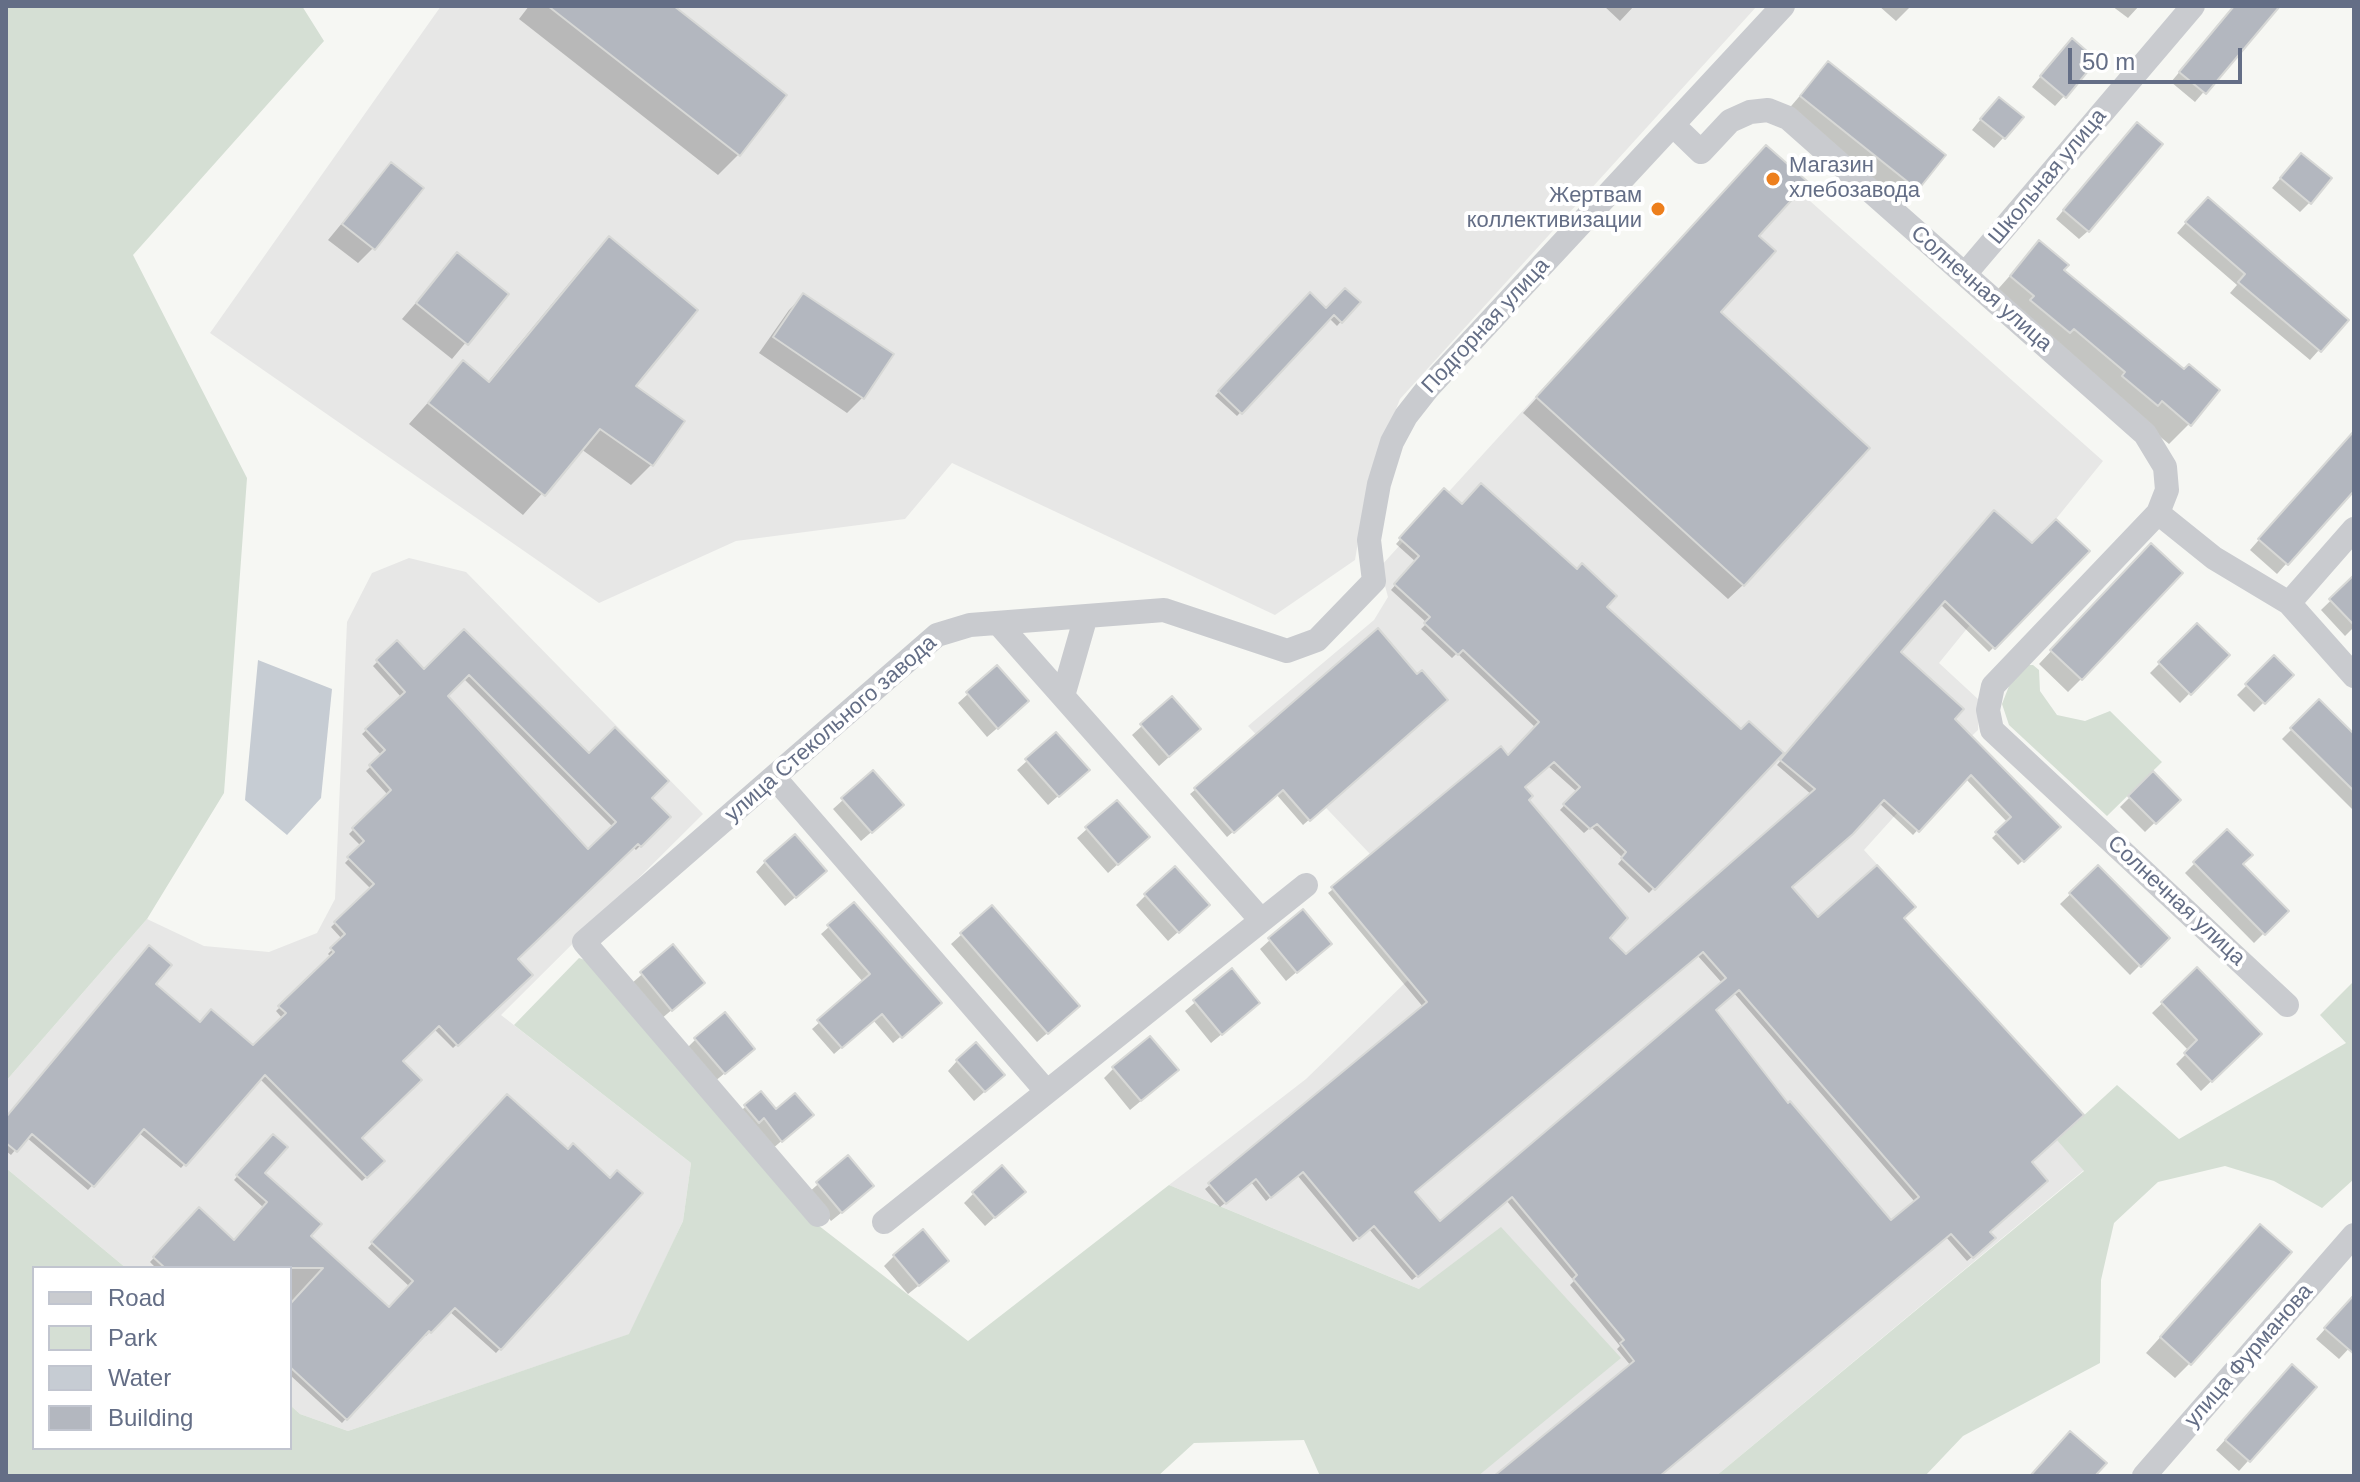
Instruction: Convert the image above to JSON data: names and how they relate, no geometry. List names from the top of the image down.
{
  "streets": {
    "street": [
      "Школьная улица",
      "Солнечная улица",
      "Подгорная улица",
      "улица Стекольного завода",
      "улица Фурманова"
    ]
  },
  "crossings": [
    ["Школьная улица", "Солнечная улица"],
    ["Солнечная улица", "Подгорная улица"],
    ["Подгорная улица", "улица Стекольного завода"]
  ],
  "places": ["Магазин хлебозавода", "Жертвам коллективизации"],
  "legend": [
    "Road",
    "Park",
    "Water",
    "Building"
  ],
  "scale_bar": "50 m"
}
